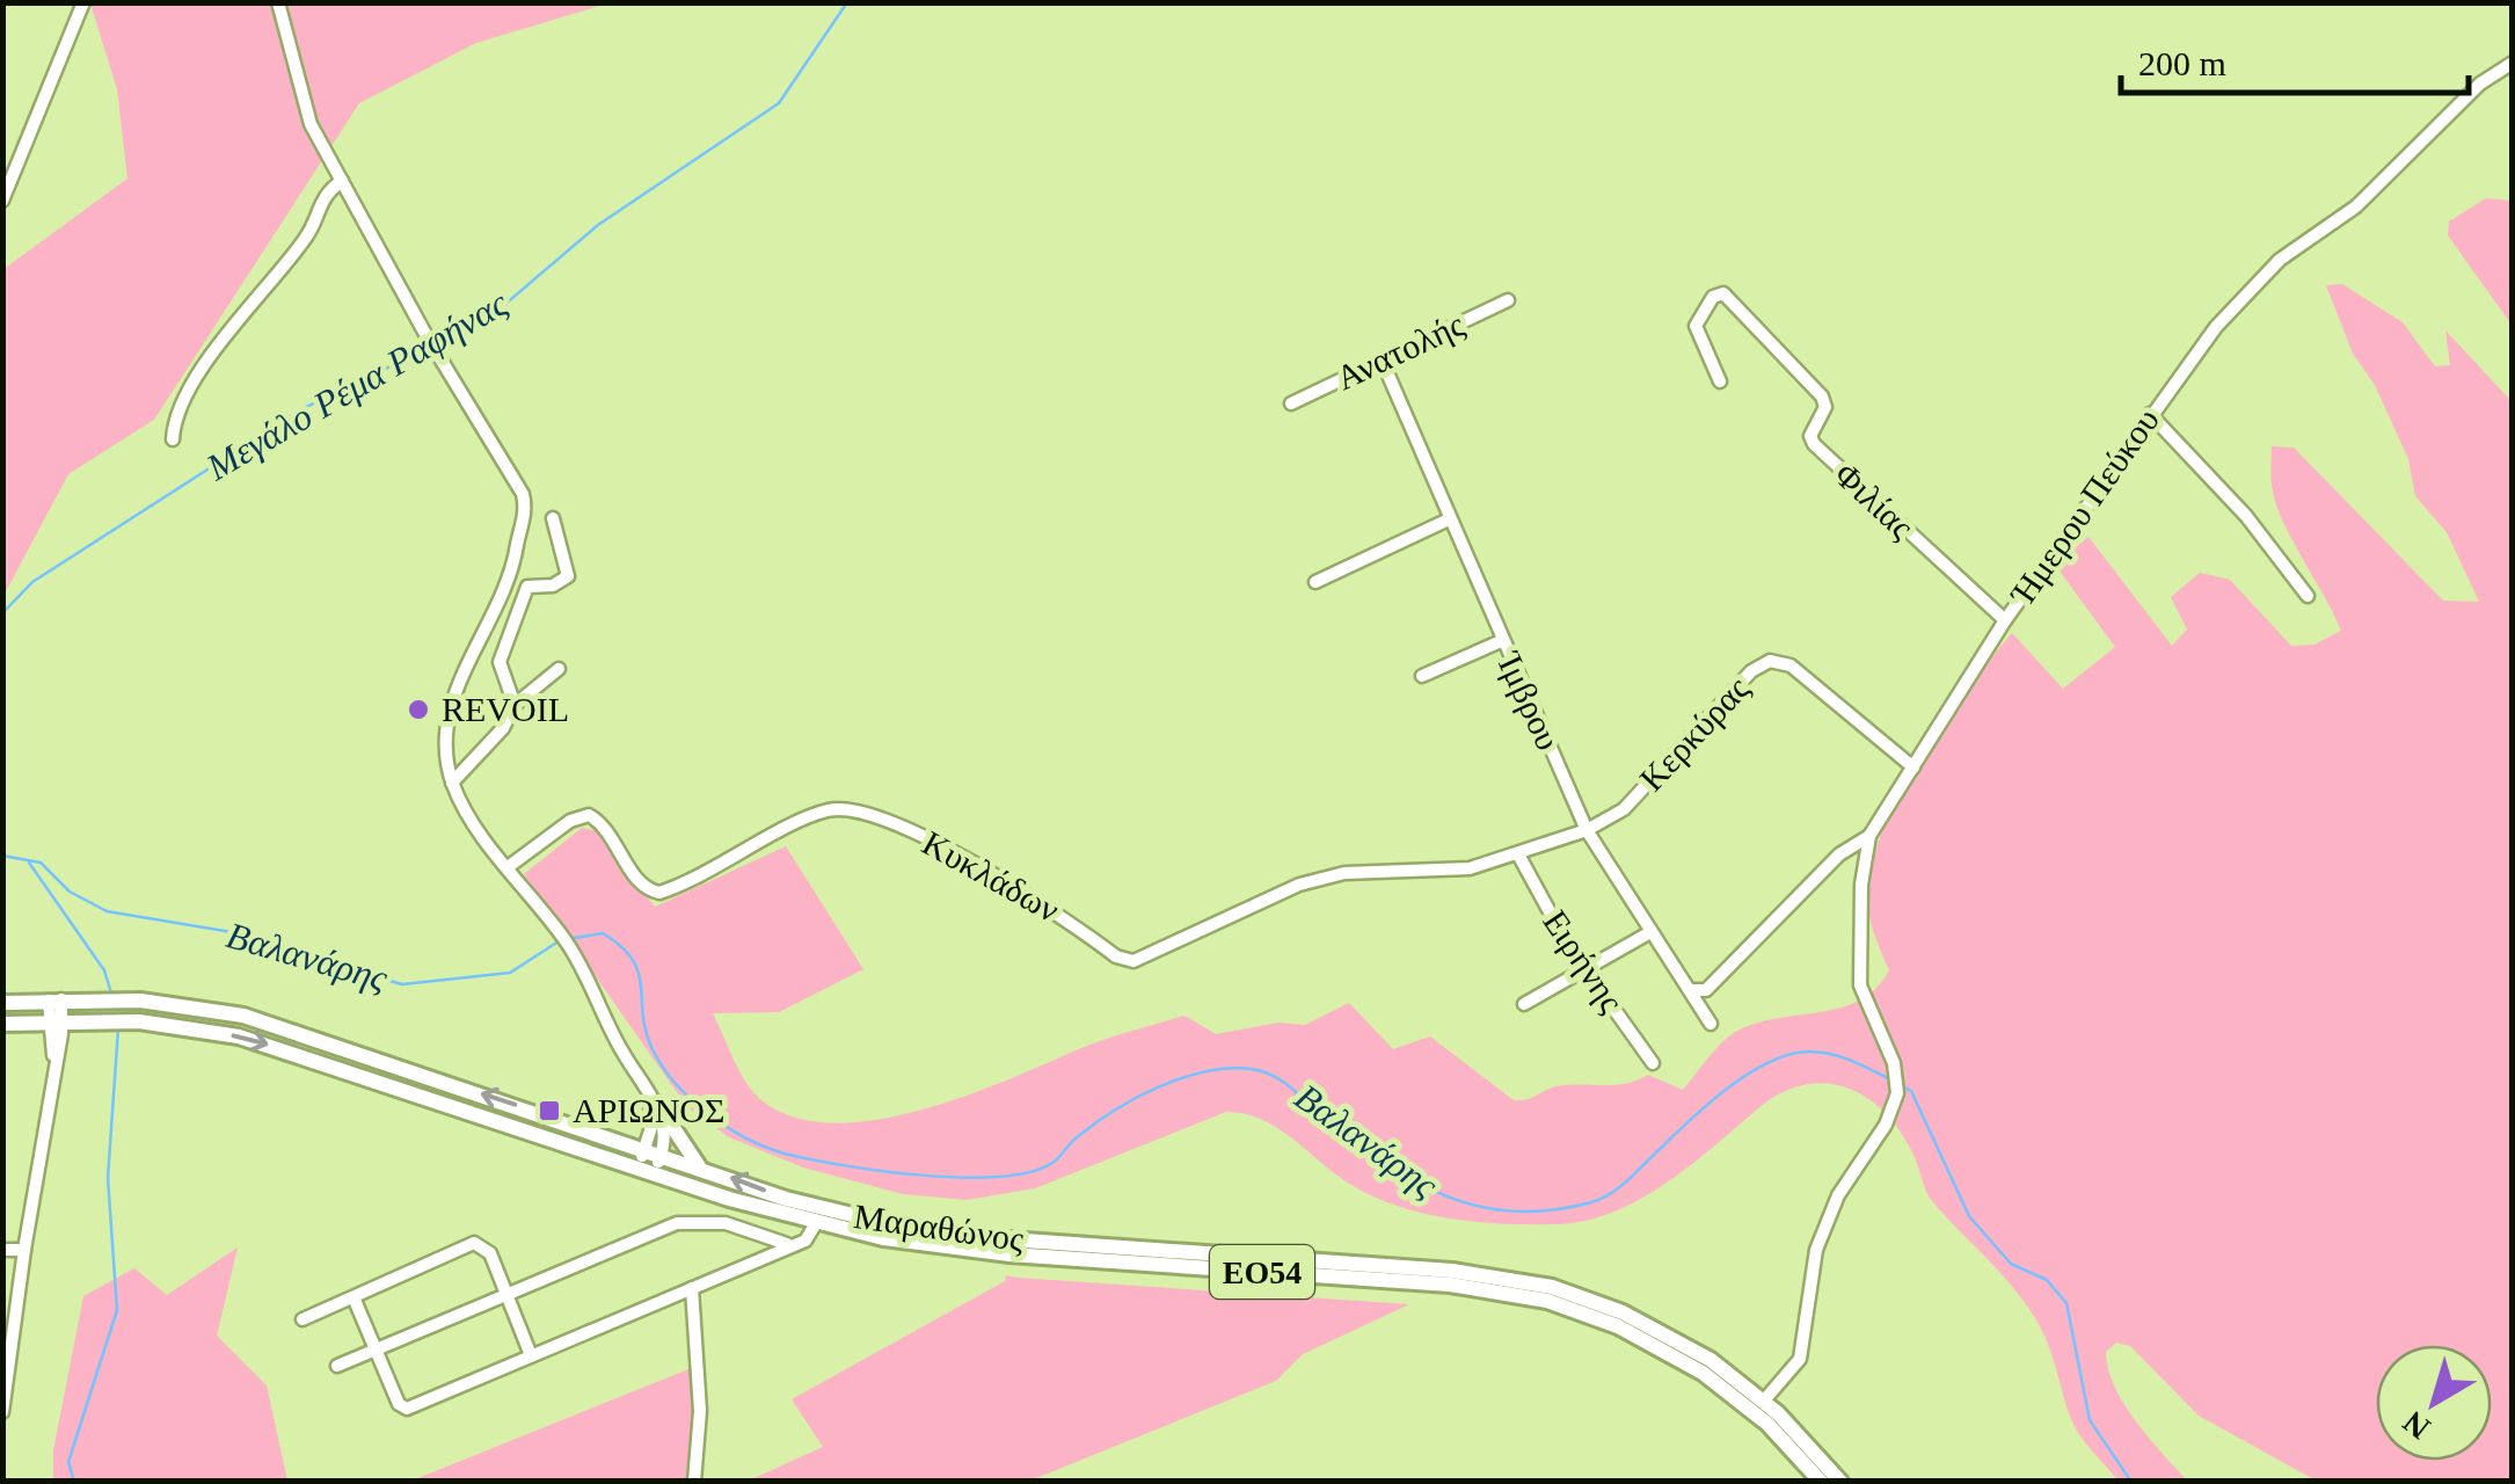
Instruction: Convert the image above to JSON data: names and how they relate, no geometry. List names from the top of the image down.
{
  "streets": {
    "main road": ["Μαραθώνος", "ΕΟ54"],
    "street": [
      "Ανατολής",
      "Φιλίας",
      "Ήμερου Πεύκου",
      "Ίμβρου",
      "Κερκύρας",
      "Κυκλάδων",
      "Ειρήνης"
    ]
  },
  "crossings": [
    ["Ανατολής", "Ίμβρου"],
    ["Φιλίας", "Ήμερου Πεύκου"],
    ["Ήμερου Πεύκου", "Κερκύρας"],
    ["Ήμερου Πεύκου", "Μαραθώνος"],
    ["Ίμβρου", "Κερκύρας"],
    ["Κερκύρας", "Κυκλάδων"],
    ["Κερκύρας", "Ειρήνης"],
    ["Κυκλάδων", "Ειρήνης"]
  ],
  "water": ["Μεγάλο Ρέμα Ραφήνας", "Βαλανάρης"],
  "places": {
    "other": ["REVOIL"],
    "transit": ["ΑΡΙΩΝΟΣ"]
  },
  "scale_bar": "200 m",
  "north": "bottom left"
}
